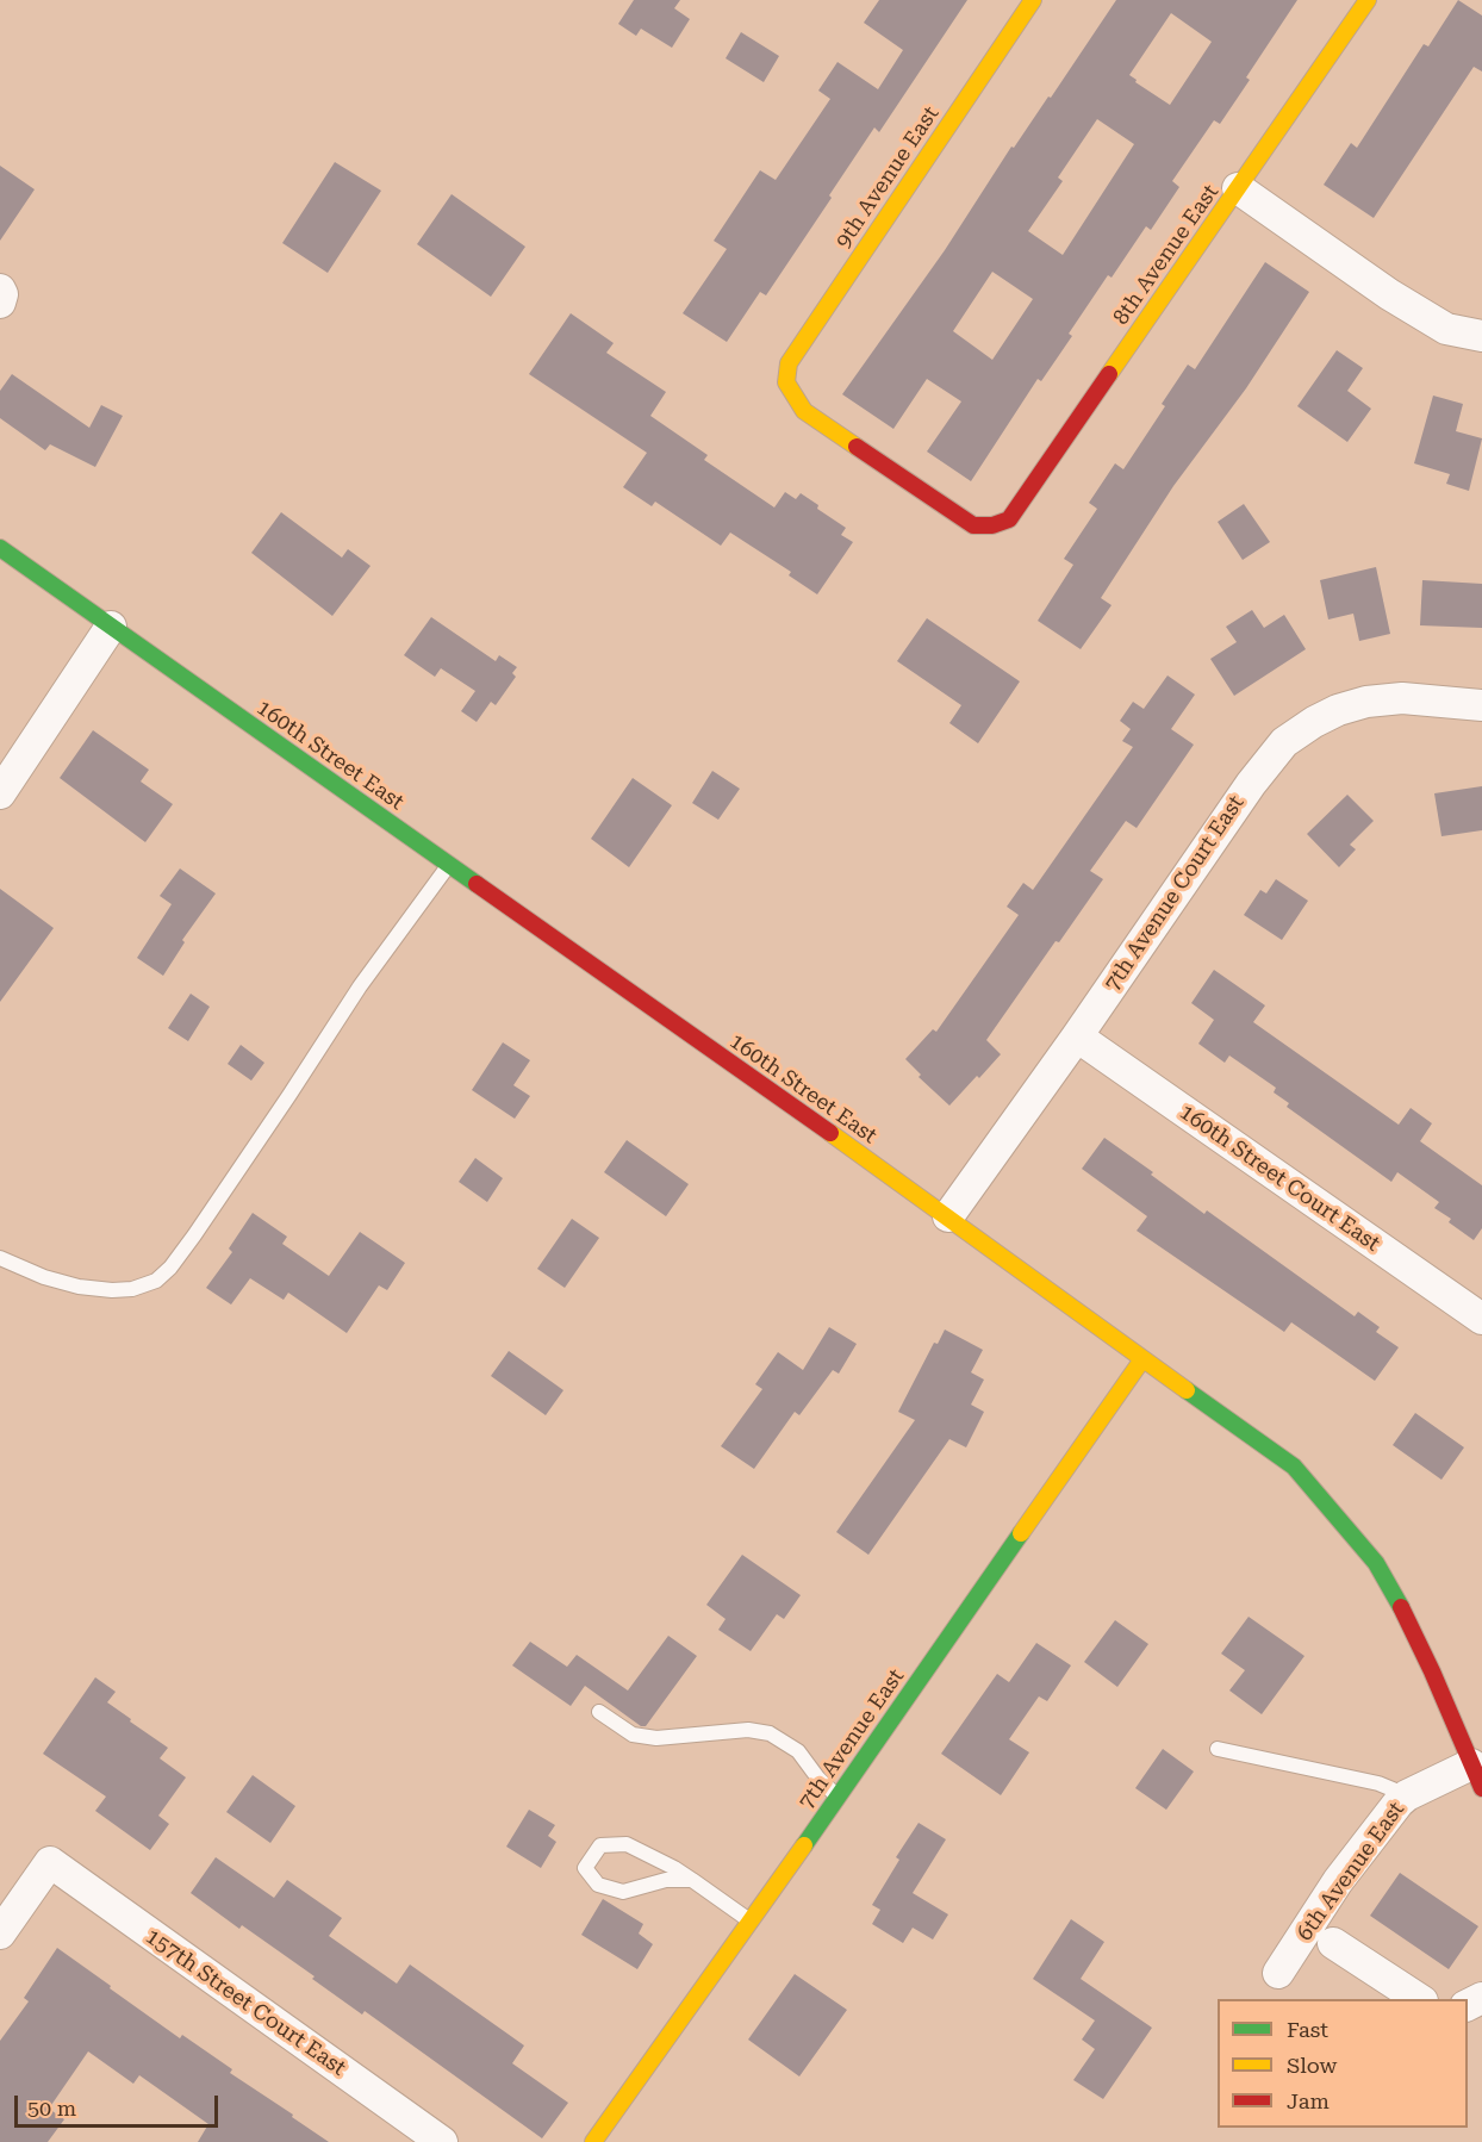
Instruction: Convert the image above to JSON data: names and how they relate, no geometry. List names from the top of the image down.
{
  "streets": {
    "street": [
      "9th Avenue East",
      "8th Avenue East",
      "160th Street East",
      "7th Avenue Court East",
      "160th Street Court East",
      "7th Avenue East",
      "6th Avenue East",
      "157th Street Court East"
    ]
  },
  "crossings": [
    ["9th Avenue East", "8th Avenue East"],
    ["160th Street East", "7th Avenue Court East"],
    ["160th Street East", "7th Avenue East"],
    ["160th Street East", "6th Avenue East"],
    ["7th Avenue Court East", "160th Street Court East"]
  ],
  "legend": ["Fast", "Slow", "Jam"],
  "scale_bar": "50 m"
}
